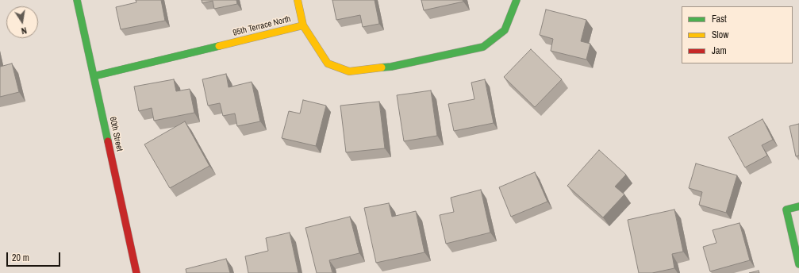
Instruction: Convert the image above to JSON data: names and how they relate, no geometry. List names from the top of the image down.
{
  "streets": {
    "street": ["95th Terrace North", "60th Street"]
  },
  "crossings": [
    ["95th Terrace North", "60th Street"]
  ],
  "legend": ["Fast", "Slow", "Jam"],
  "scale_bar": "20 m",
  "north": "bottom"
}
